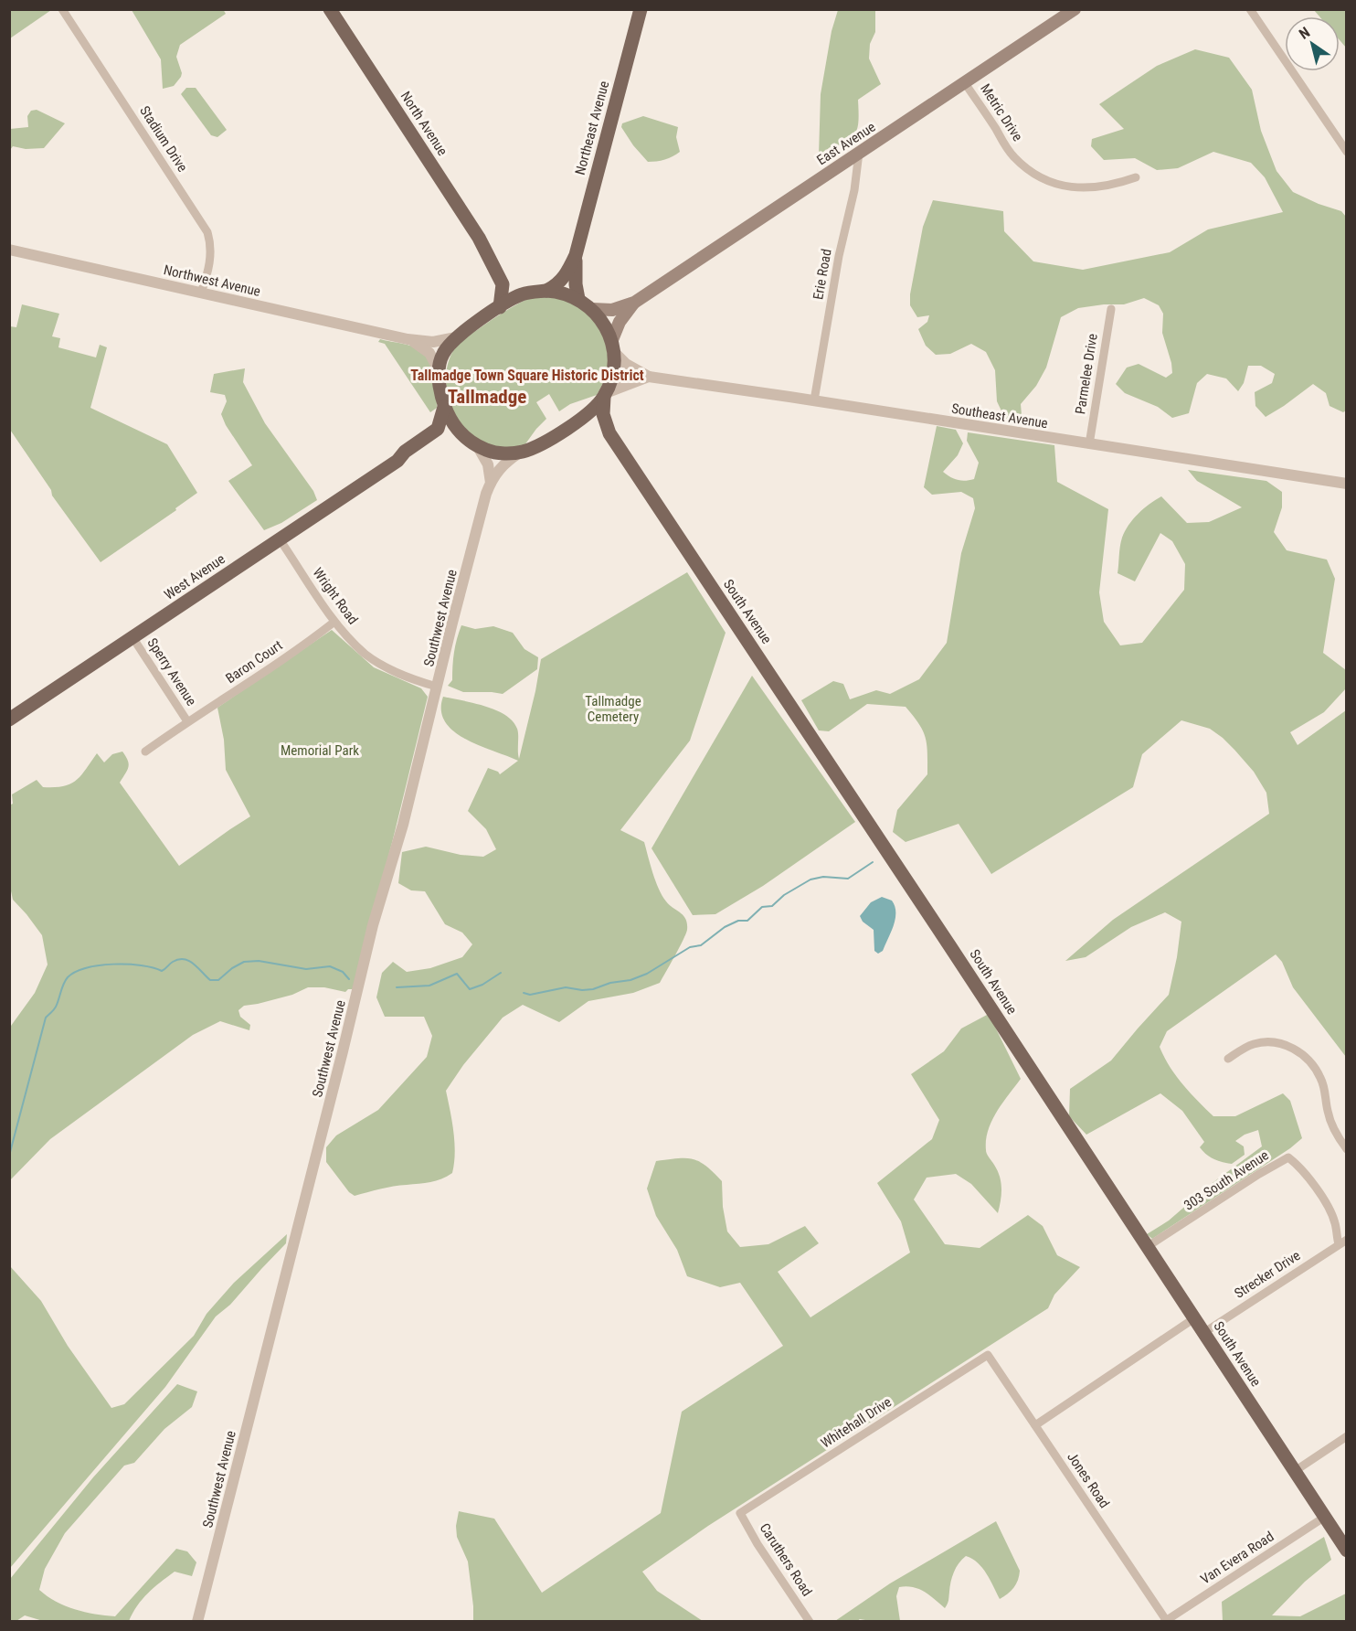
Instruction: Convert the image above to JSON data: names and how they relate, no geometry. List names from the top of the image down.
{
  "streets": {
    "main road": [
      "North Avenue",
      "Northeast Avenue",
      "East Avenue",
      "West Avenue",
      "South Avenue"
    ],
    "street": [
      "Metric Drive",
      "Stadium Drive",
      "Erie Road",
      "Northwest Avenue",
      "Parmelee Drive",
      "Southeast Avenue",
      "Wright Road",
      "Southwest Avenue",
      "Baron Court",
      "Sperry Avenue",
      "303 South Avenue",
      "Strecker Drive",
      "Whitehall Drive",
      "Jones Road",
      "Van Evera Road",
      "Caruthers Road"
    ]
  },
  "crossings": [
    ["Metric Drive", "East Avenue"],
    ["North Avenue", "Northeast Avenue"],
    ["North Avenue", "East Avenue"],
    ["North Avenue", "Northwest Avenue"],
    ["North Avenue", "Southeast Avenue"],
    ["North Avenue", "West Avenue"],
    ["North Avenue", "South Avenue"],
    ["North Avenue", "Southwest Avenue"],
    ["Northeast Avenue", "East Avenue"],
    ["Northeast Avenue", "Northwest Avenue"],
    ["Northeast Avenue", "Southeast Avenue"],
    ["Northeast Avenue", "West Avenue"],
    ["Northeast Avenue", "South Avenue"],
    ["Northeast Avenue", "Southwest Avenue"],
    ["Stadium Drive", "Northwest Avenue"],
    ["East Avenue", "Erie Road"],
    ["East Avenue", "Northwest Avenue"],
    ["East Avenue", "Southeast Avenue"],
    ["East Avenue", "West Avenue"],
    ["East Avenue", "South Avenue"],
    ["East Avenue", "Southwest Avenue"],
    ["Erie Road", "Southeast Avenue"],
    ["Northwest Avenue", "Southeast Avenue"],
    ["Northwest Avenue", "West Avenue"],
    ["Northwest Avenue", "South Avenue"],
    ["Northwest Avenue", "Southwest Avenue"],
    ["Parmelee Drive", "Southeast Avenue"],
    ["Southeast Avenue", "West Avenue"],
    ["Southeast Avenue", "South Avenue"],
    ["Southeast Avenue", "Southwest Avenue"],
    ["West Avenue", "Wright Road"],
    ["West Avenue", "South Avenue"],
    ["West Avenue", "Southwest Avenue"],
    ["West Avenue", "Sperry Avenue"],
    ["Wright Road", "Southwest Avenue"],
    ["Wright Road", "Baron Court"],
    ["South Avenue", "Southwest Avenue"],
    ["South Avenue", "303 South Avenue"],
    ["South Avenue", "Strecker Drive"],
    ["South Avenue", "Van Evera Road"],
    ["Baron Court", "Sperry Avenue"],
    ["303 South Avenue", "Strecker Drive"],
    ["Whitehall Drive", "Jones Road"],
    ["Whitehall Drive", "Caruthers Road"],
    ["Jones Road", "Van Evera Road"]
  ],
  "districts": ["Tallmadge Town Square Historic District", "Tallmadge"],
  "parks": ["Tallmadge Cemetery", "Memorial Park"],
  "north": "top left"
}
